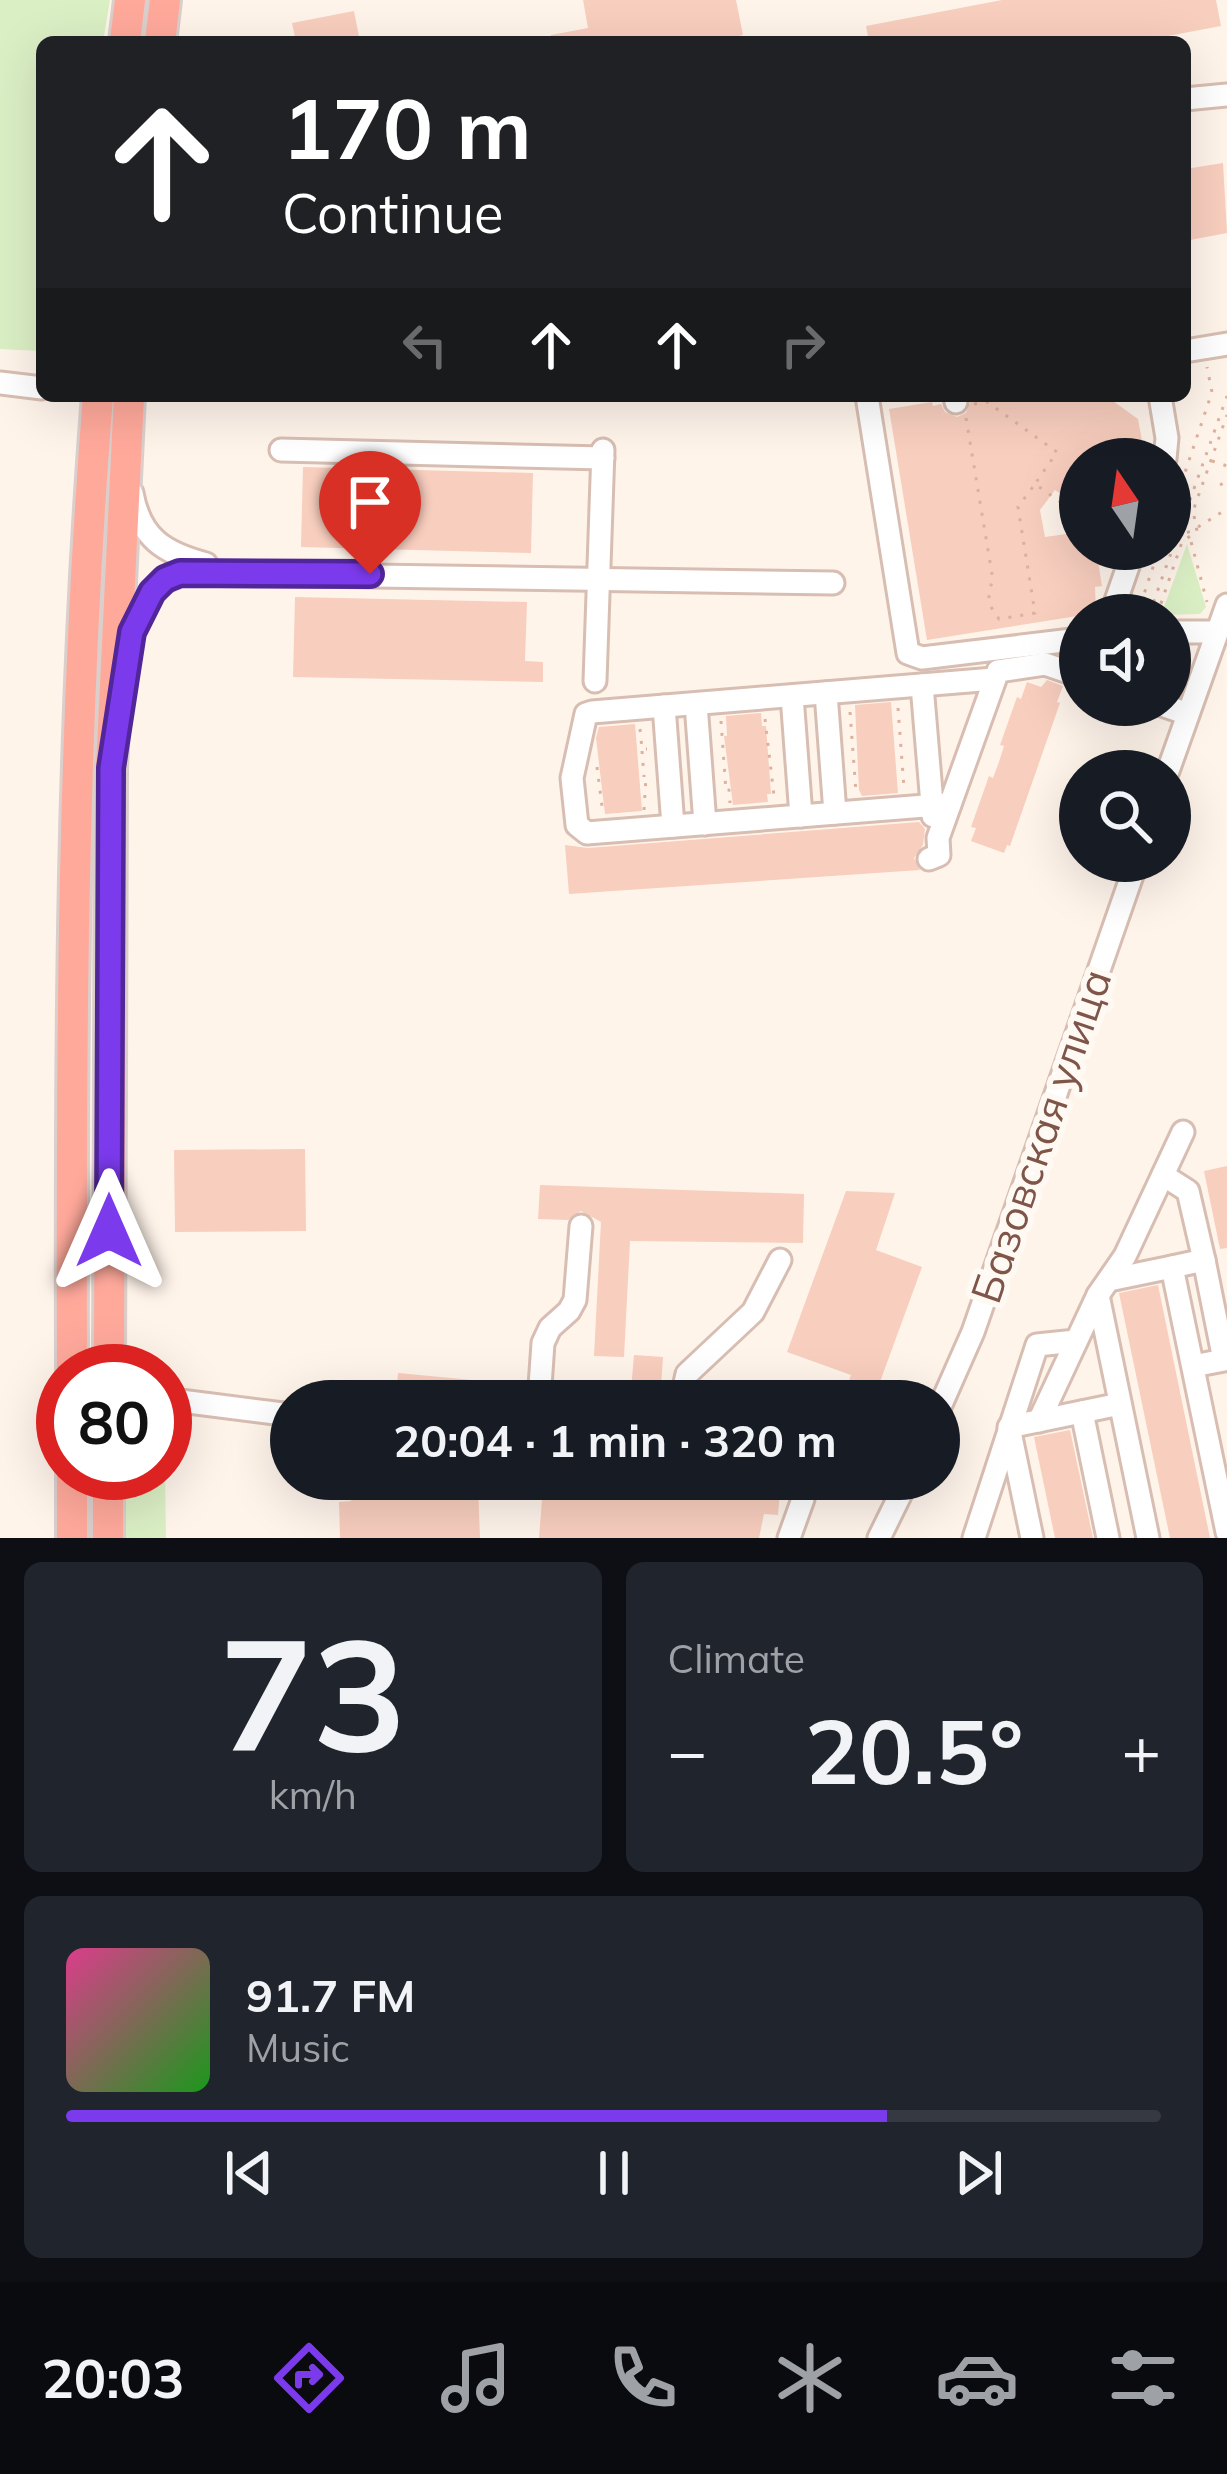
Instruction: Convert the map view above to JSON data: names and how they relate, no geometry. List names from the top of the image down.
{
  "streets": {
    "street": ["Базовская улица"]
  },
  "north": "top",
  "page": {
    "turn": ["170 m", "Continue"],
    "limit": "80",
    "trip": "20:04 · 1 min · 320 m",
    "tile": [
      ["73", "km/h"],
      "Climate"
    ],
    "heat": ["−", "20.5°", "+"],
    "song": ["91.7 FM", "Music"],
    "tabs": "20:03"
  }
}
